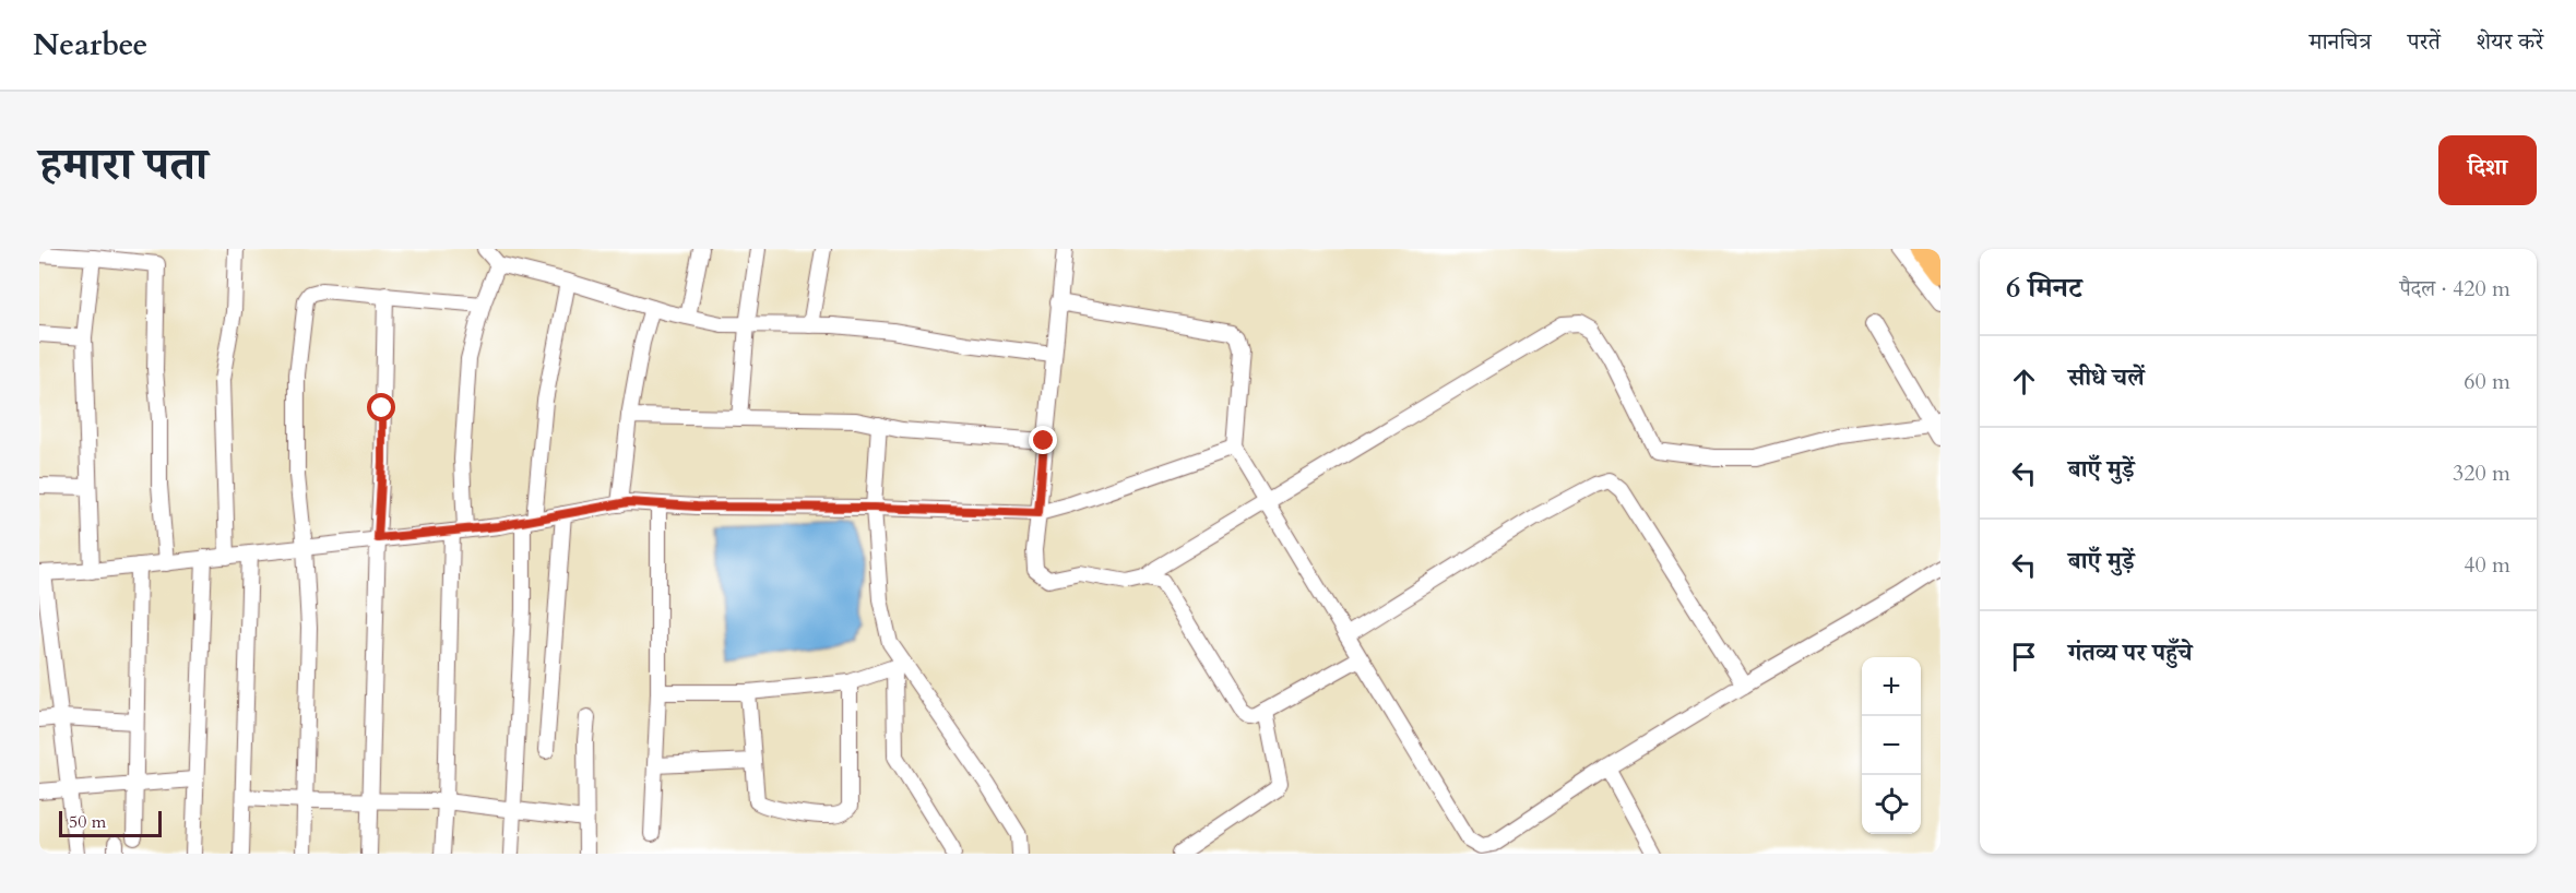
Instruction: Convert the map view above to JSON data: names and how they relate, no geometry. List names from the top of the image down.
{
  "scale_bar": "50 m",
  "page": {
    "header": "Nearbee",
    "nav": ["मानचित्र", "परतें", "शेयर करें"],
    "title": "हमारा पता",
    "buttons": "दिशा",
    "heading": ["6 मिनट", "पैदल · 420 m"],
    "list": [
      ["सीधे चलें", "60 m"],
      ["बाएँ मुड़ें", "320 m"],
      ["बाएँ मुड़ें", "40 m"],
      "गंतव्य पर पहुँचे"
    ],
    "map_buttons": ["+", "−"],
    "scale": "50 m"
  }
}
